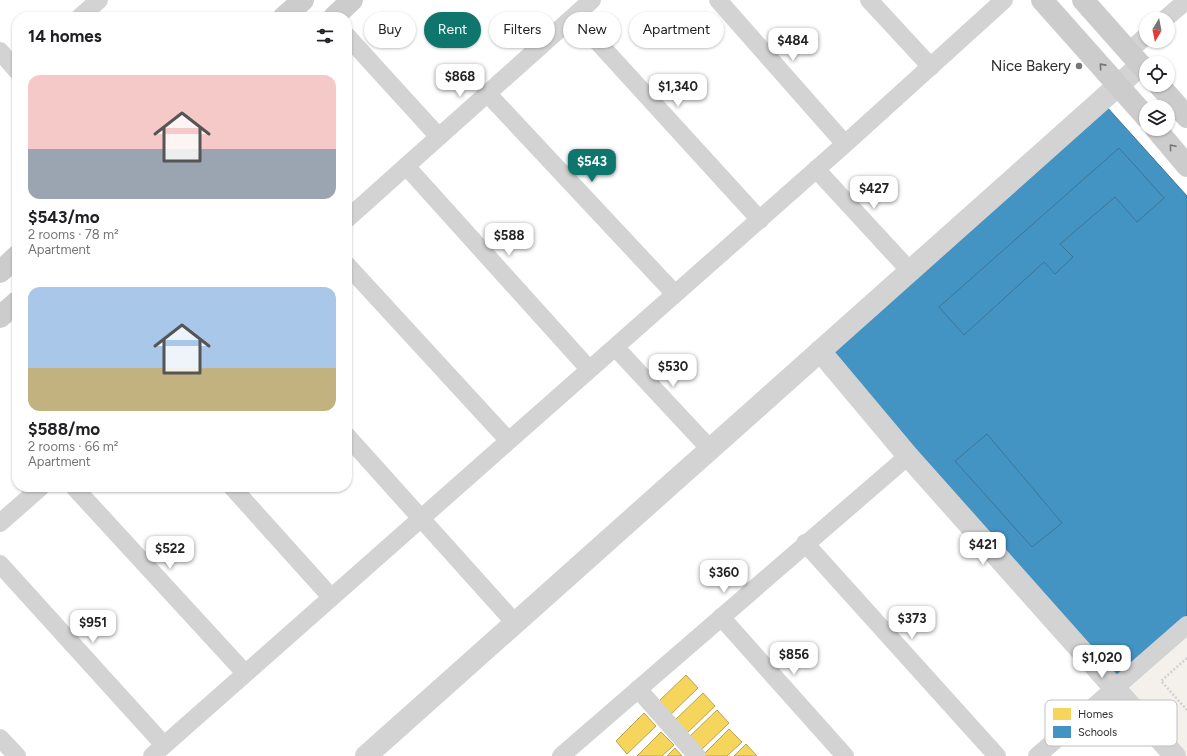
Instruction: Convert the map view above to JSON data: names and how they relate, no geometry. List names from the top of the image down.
{
  "places": ["Nice Bakery"],
  "legend": ["Homes", "Schools"],
  "north": "bottom",
  "page": {
    "chip": [
      "Buy",
      "Rent",
      "Filters",
      "New",
      "Apartment"
    ],
    "heading": "14 homes",
    "price": [
      "$484",
      "$868",
      "$1,340",
      "$543",
      "$427",
      "$588",
      "$530",
      "$421",
      "$522",
      "$360",
      "$373",
      "$951",
      "$856",
      "$1,020"
    ],
    "list": [
      {
        "name": "$543/mo",
        "note": "2 rooms · 78 m² · Apartment"
      },
      {
        "name": "$588/mo",
        "note": "2 rooms · 66 m² · Apartment"
      }
    ]
  }
}
